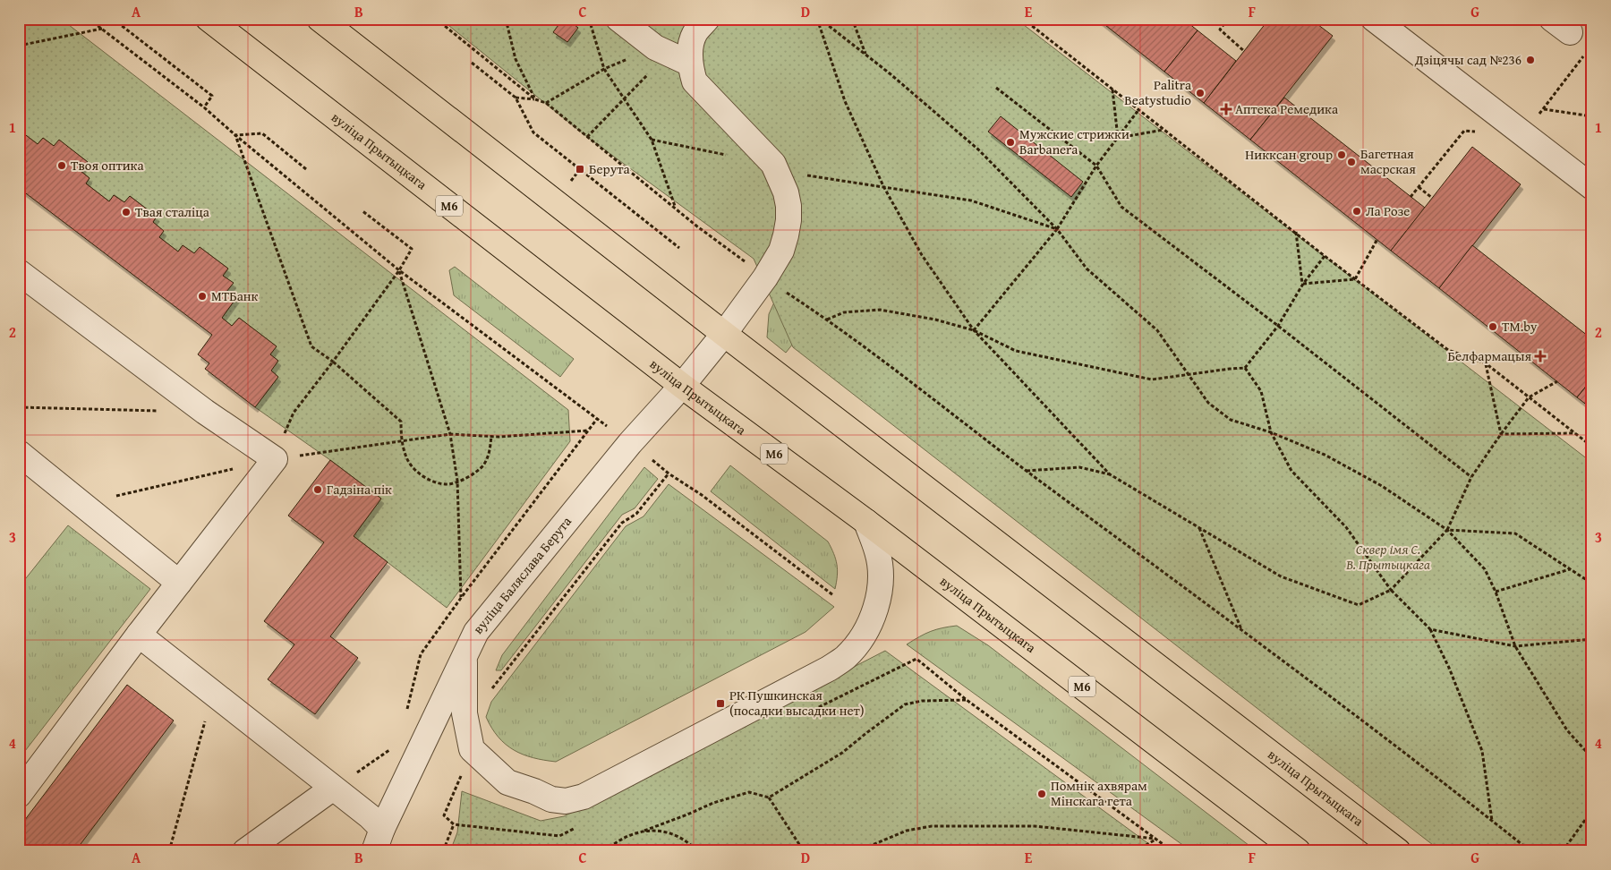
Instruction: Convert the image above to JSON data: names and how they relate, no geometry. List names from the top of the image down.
{
  "streets": {
    "main road": ["вуліца Прытыцкага", "М6"],
    "street": ["вуліца Баляслава Берута"]
  },
  "crossings": [
    ["вуліца Прытыцкага", "вуліца Баляслава Берута"]
  ],
  "parks": ["Сквер імя С. В. Прытыцкага"],
  "places": {
    "other": [
      "Дзіцячы сад №236",
      "Palitra Beatystudio",
      "Мужские стрижки Barbanera",
      "Никксан group",
      "Багетная масрская",
      "Твоя оптика",
      "Ла Розе",
      "Твая сталіца",
      "МТБанк",
      "TM.by",
      "Гадзіна пік",
      "Помнік ахвярам Мінскага гета"
    ],
    "health": ["Аптека Ремедика", "Белфармацыя"],
    "transit": ["Берута", "РК Пушкинская (посадки высадки нет)"]
  },
  "grid": {
    "columns": [
      "A",
      "B",
      "C",
      "D",
      "E",
      "F",
      "G"
    ],
    "rows": [
      "1",
      "2",
      "3",
      "4"
    ]
  }
}
